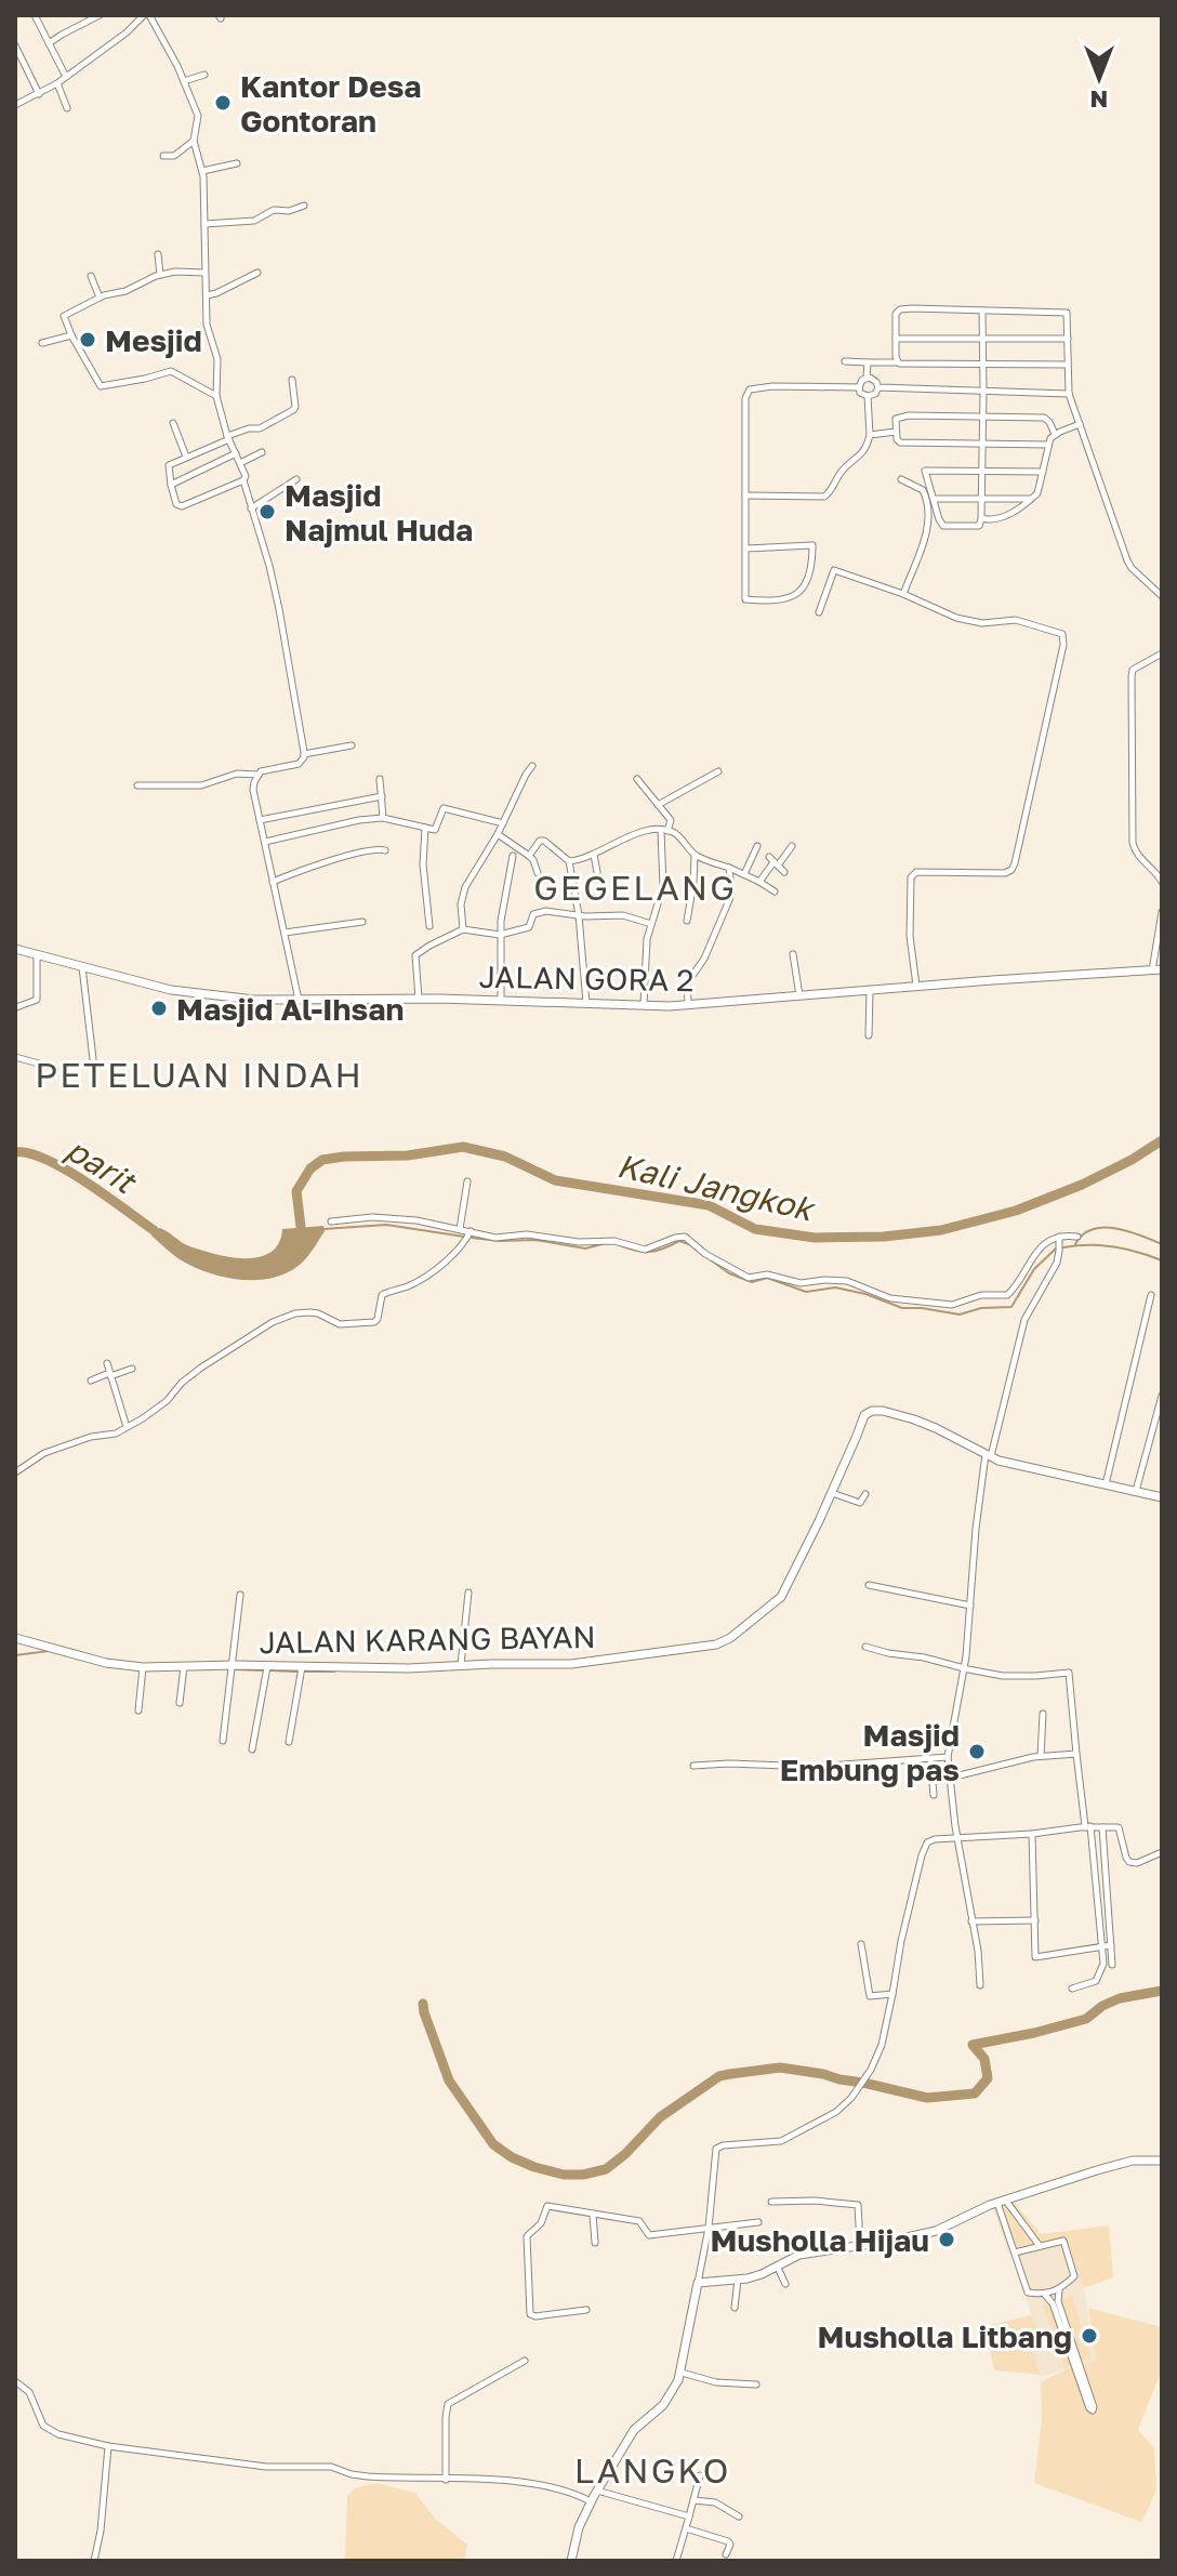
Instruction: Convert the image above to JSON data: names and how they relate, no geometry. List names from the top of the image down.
{
  "streets": {
    "street": ["JALAN GORA 2", "JALAN KARANG BAYAN"]
  },
  "districts": ["GEGELANG", "PETELUAN INDAH", "LANGKO"],
  "water": ["parit", "Kali Jangkok"],
  "places": [
    "Kantor Desa Gontoran",
    "Mesjid",
    "Masjid Najmul Huda",
    "Masjid Al-Ihsan",
    "Masjid Embung pas",
    "Musholla Hijau",
    "Musholla Litbang"
  ],
  "north": "bottom"
}
